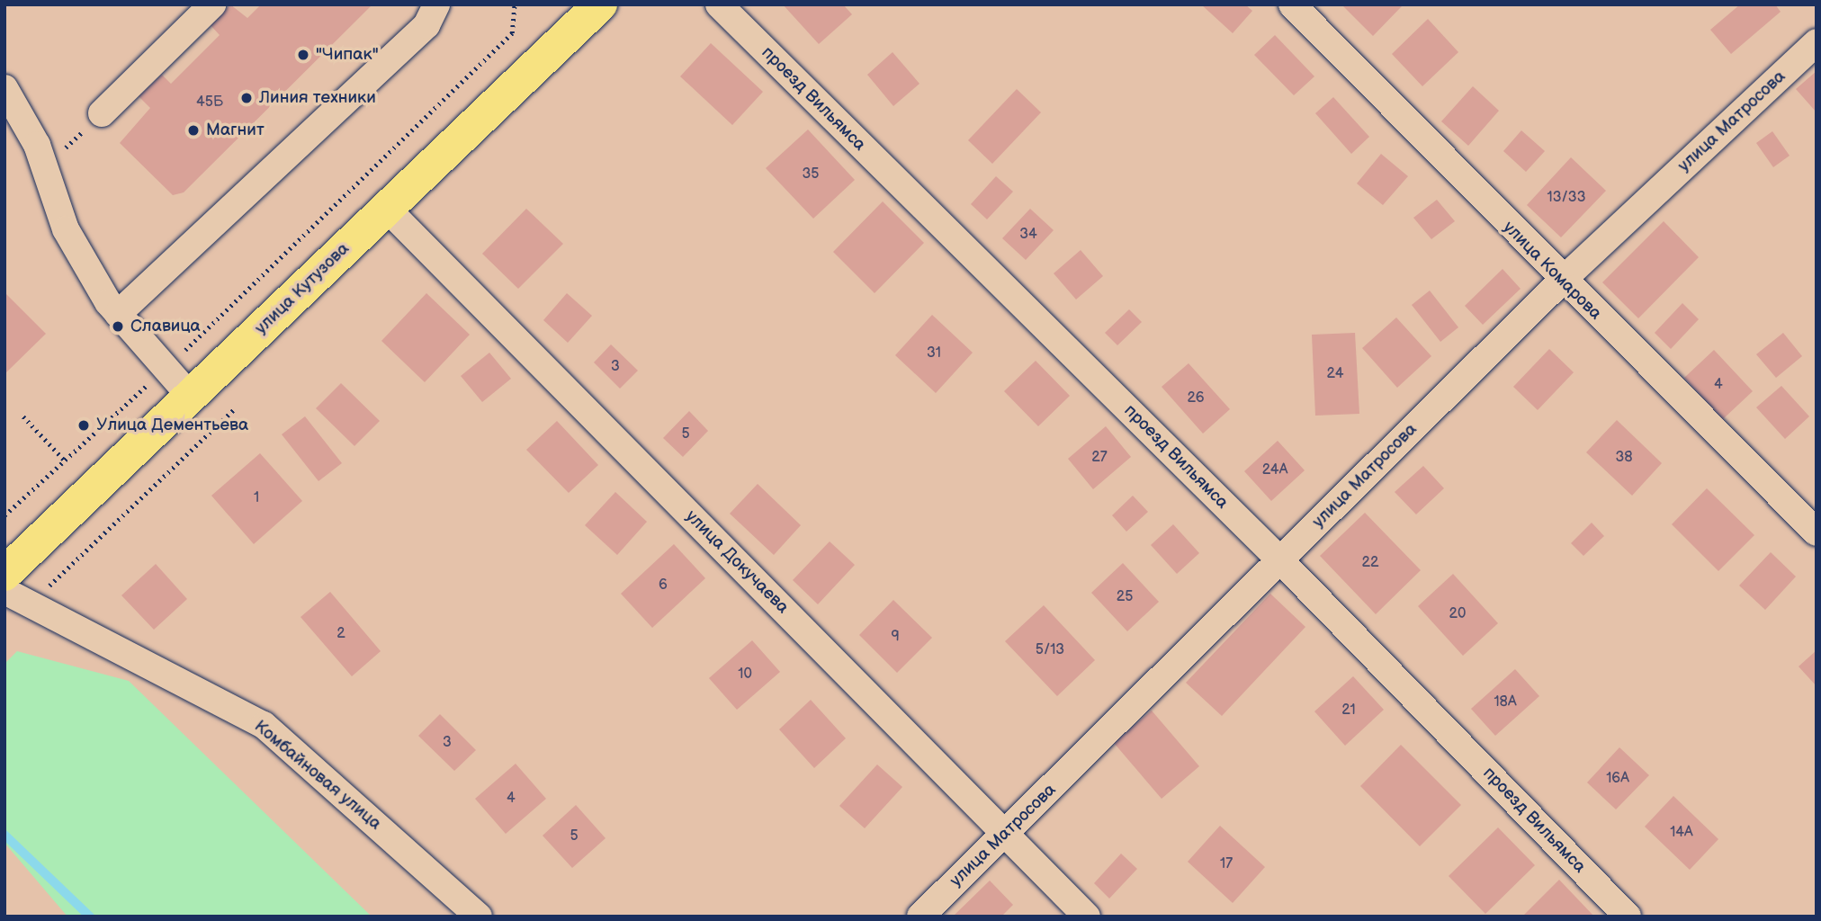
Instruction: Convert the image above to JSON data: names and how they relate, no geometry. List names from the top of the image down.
{
  "streets": {
    "main road": ["улица Кутузова"],
    "street": [
      "проезд Вильямса",
      "улица Матросова",
      "улица Комарова",
      "улица Докучаева",
      "Комбайновая улица"
    ]
  },
  "crossings": [
    ["проезд Вильямса", "улица Матросова"],
    ["улица Матросова", "улица Комарова"],
    ["улица Матросова", "улица Докучаева"],
    ["улица Кутузова", "улица Докучаева"]
  ],
  "places": [
    "\"Чипак\"",
    "Линия техники",
    "Магнит",
    "Славица",
    "Улица Дементьева"
  ],
  "house_numbers": [
    "45Б",
    "35",
    "13/33",
    "34",
    "31",
    "3",
    "24",
    "4",
    "26",
    "5",
    "27",
    "38",
    "24А",
    "1",
    "22",
    "6",
    "25",
    "20",
    "2",
    "9",
    "5/13",
    "10",
    "18А",
    "21",
    "3",
    "16А",
    "4",
    "14А",
    "5",
    "17"
  ]
}
